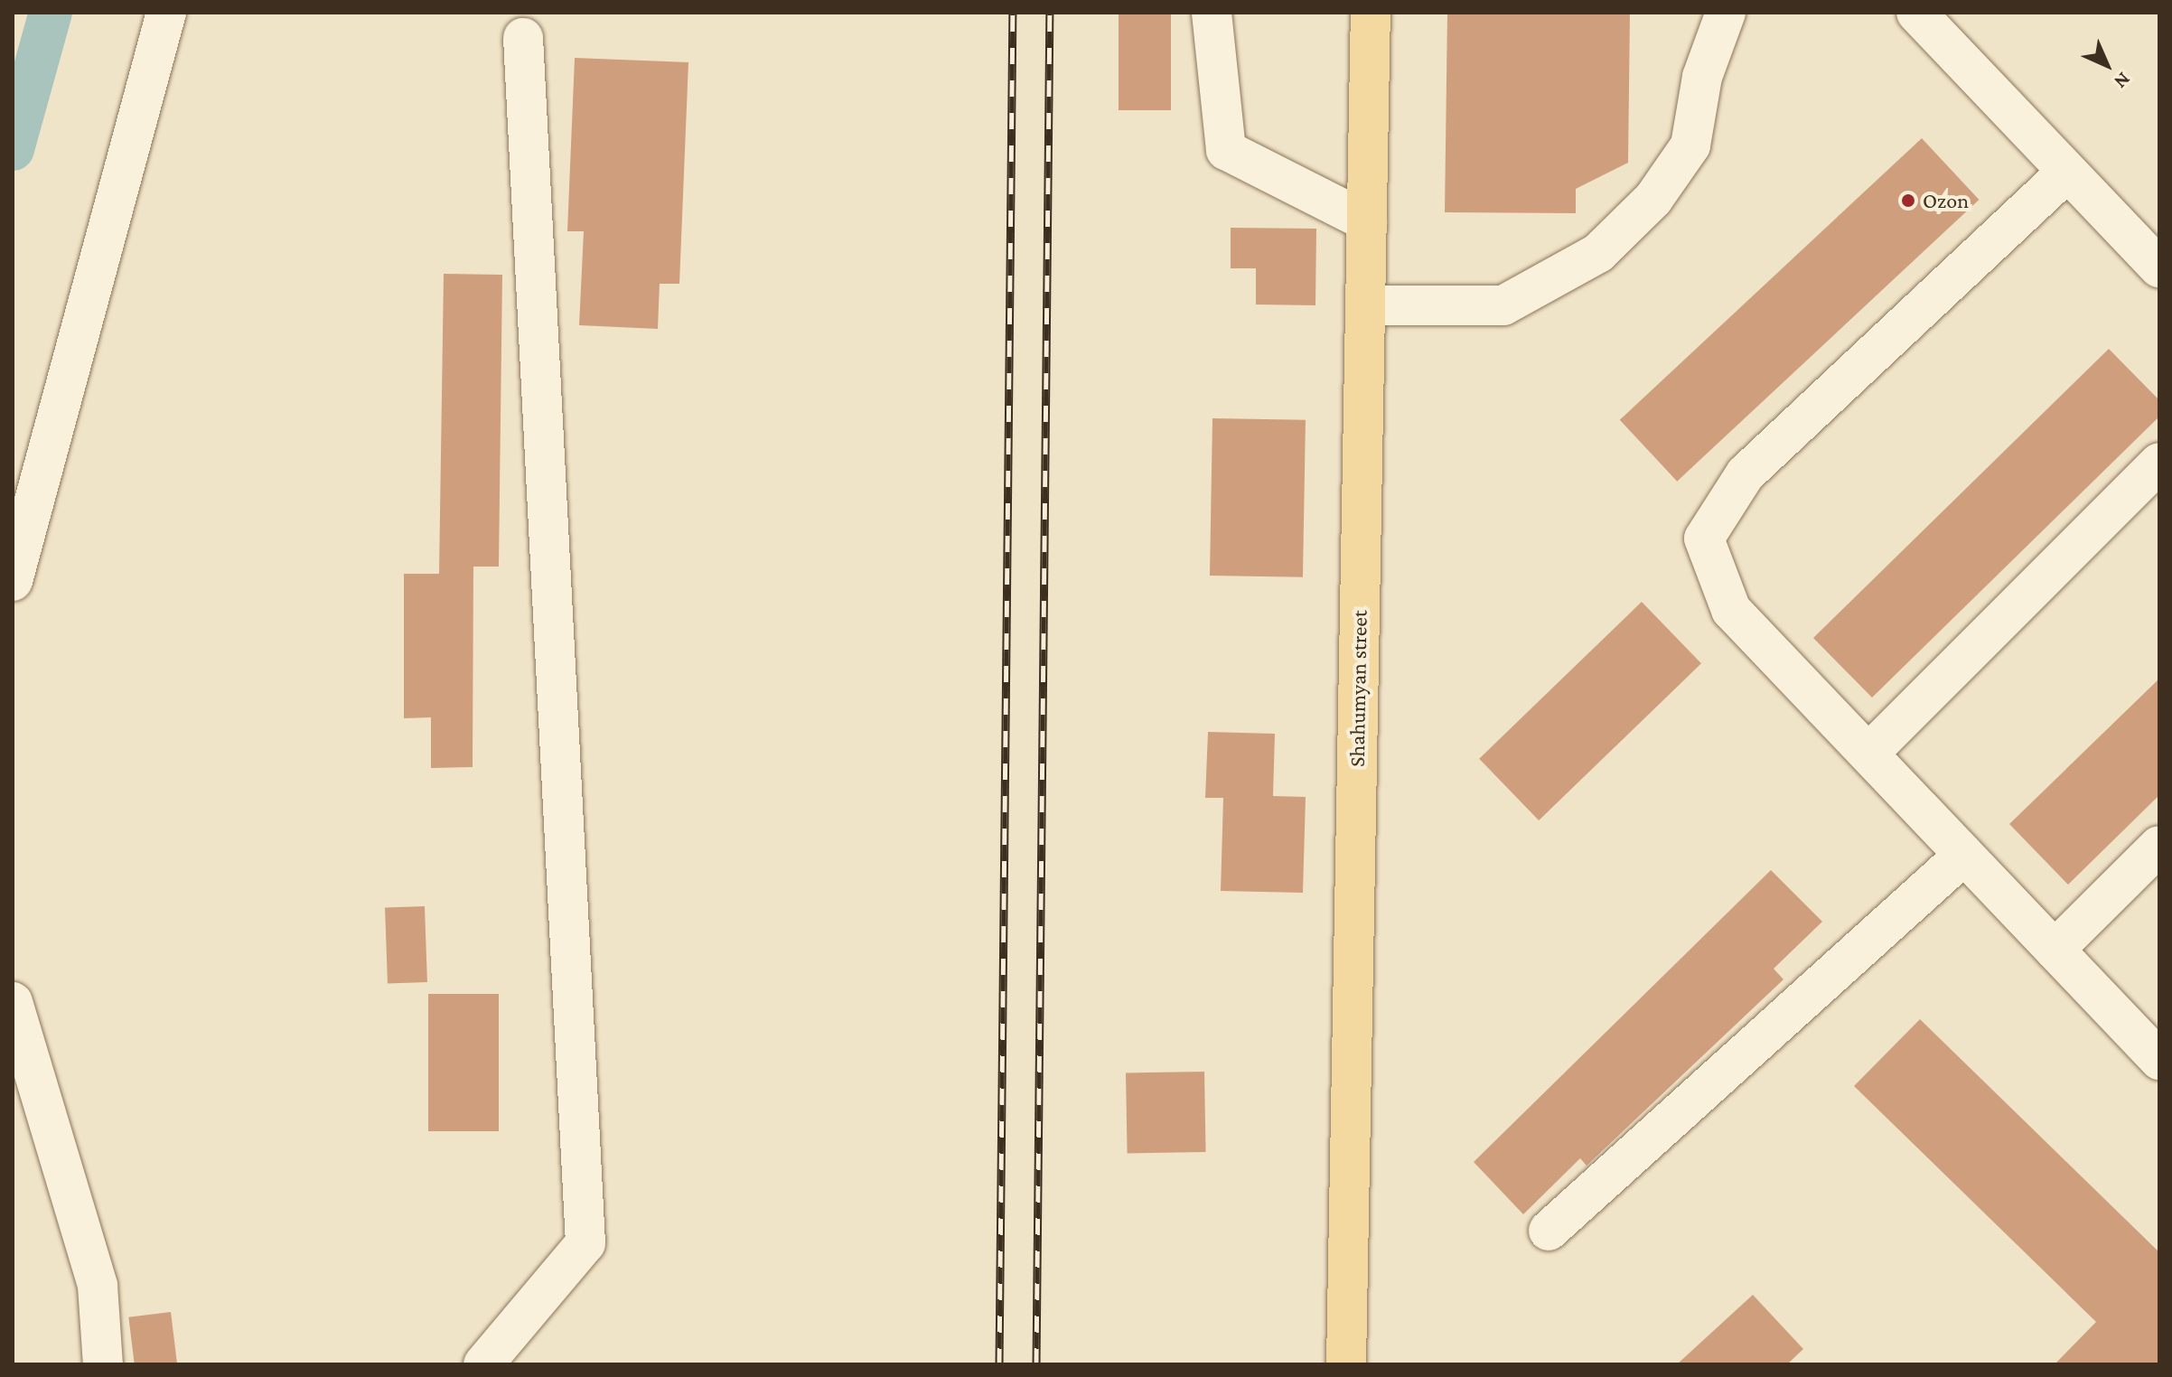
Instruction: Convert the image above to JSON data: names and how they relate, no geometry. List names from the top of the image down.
{
  "streets": {
    "main road": ["Shahumyan street"]
  },
  "places": ["Ozon"],
  "north": "bottom right"
}
